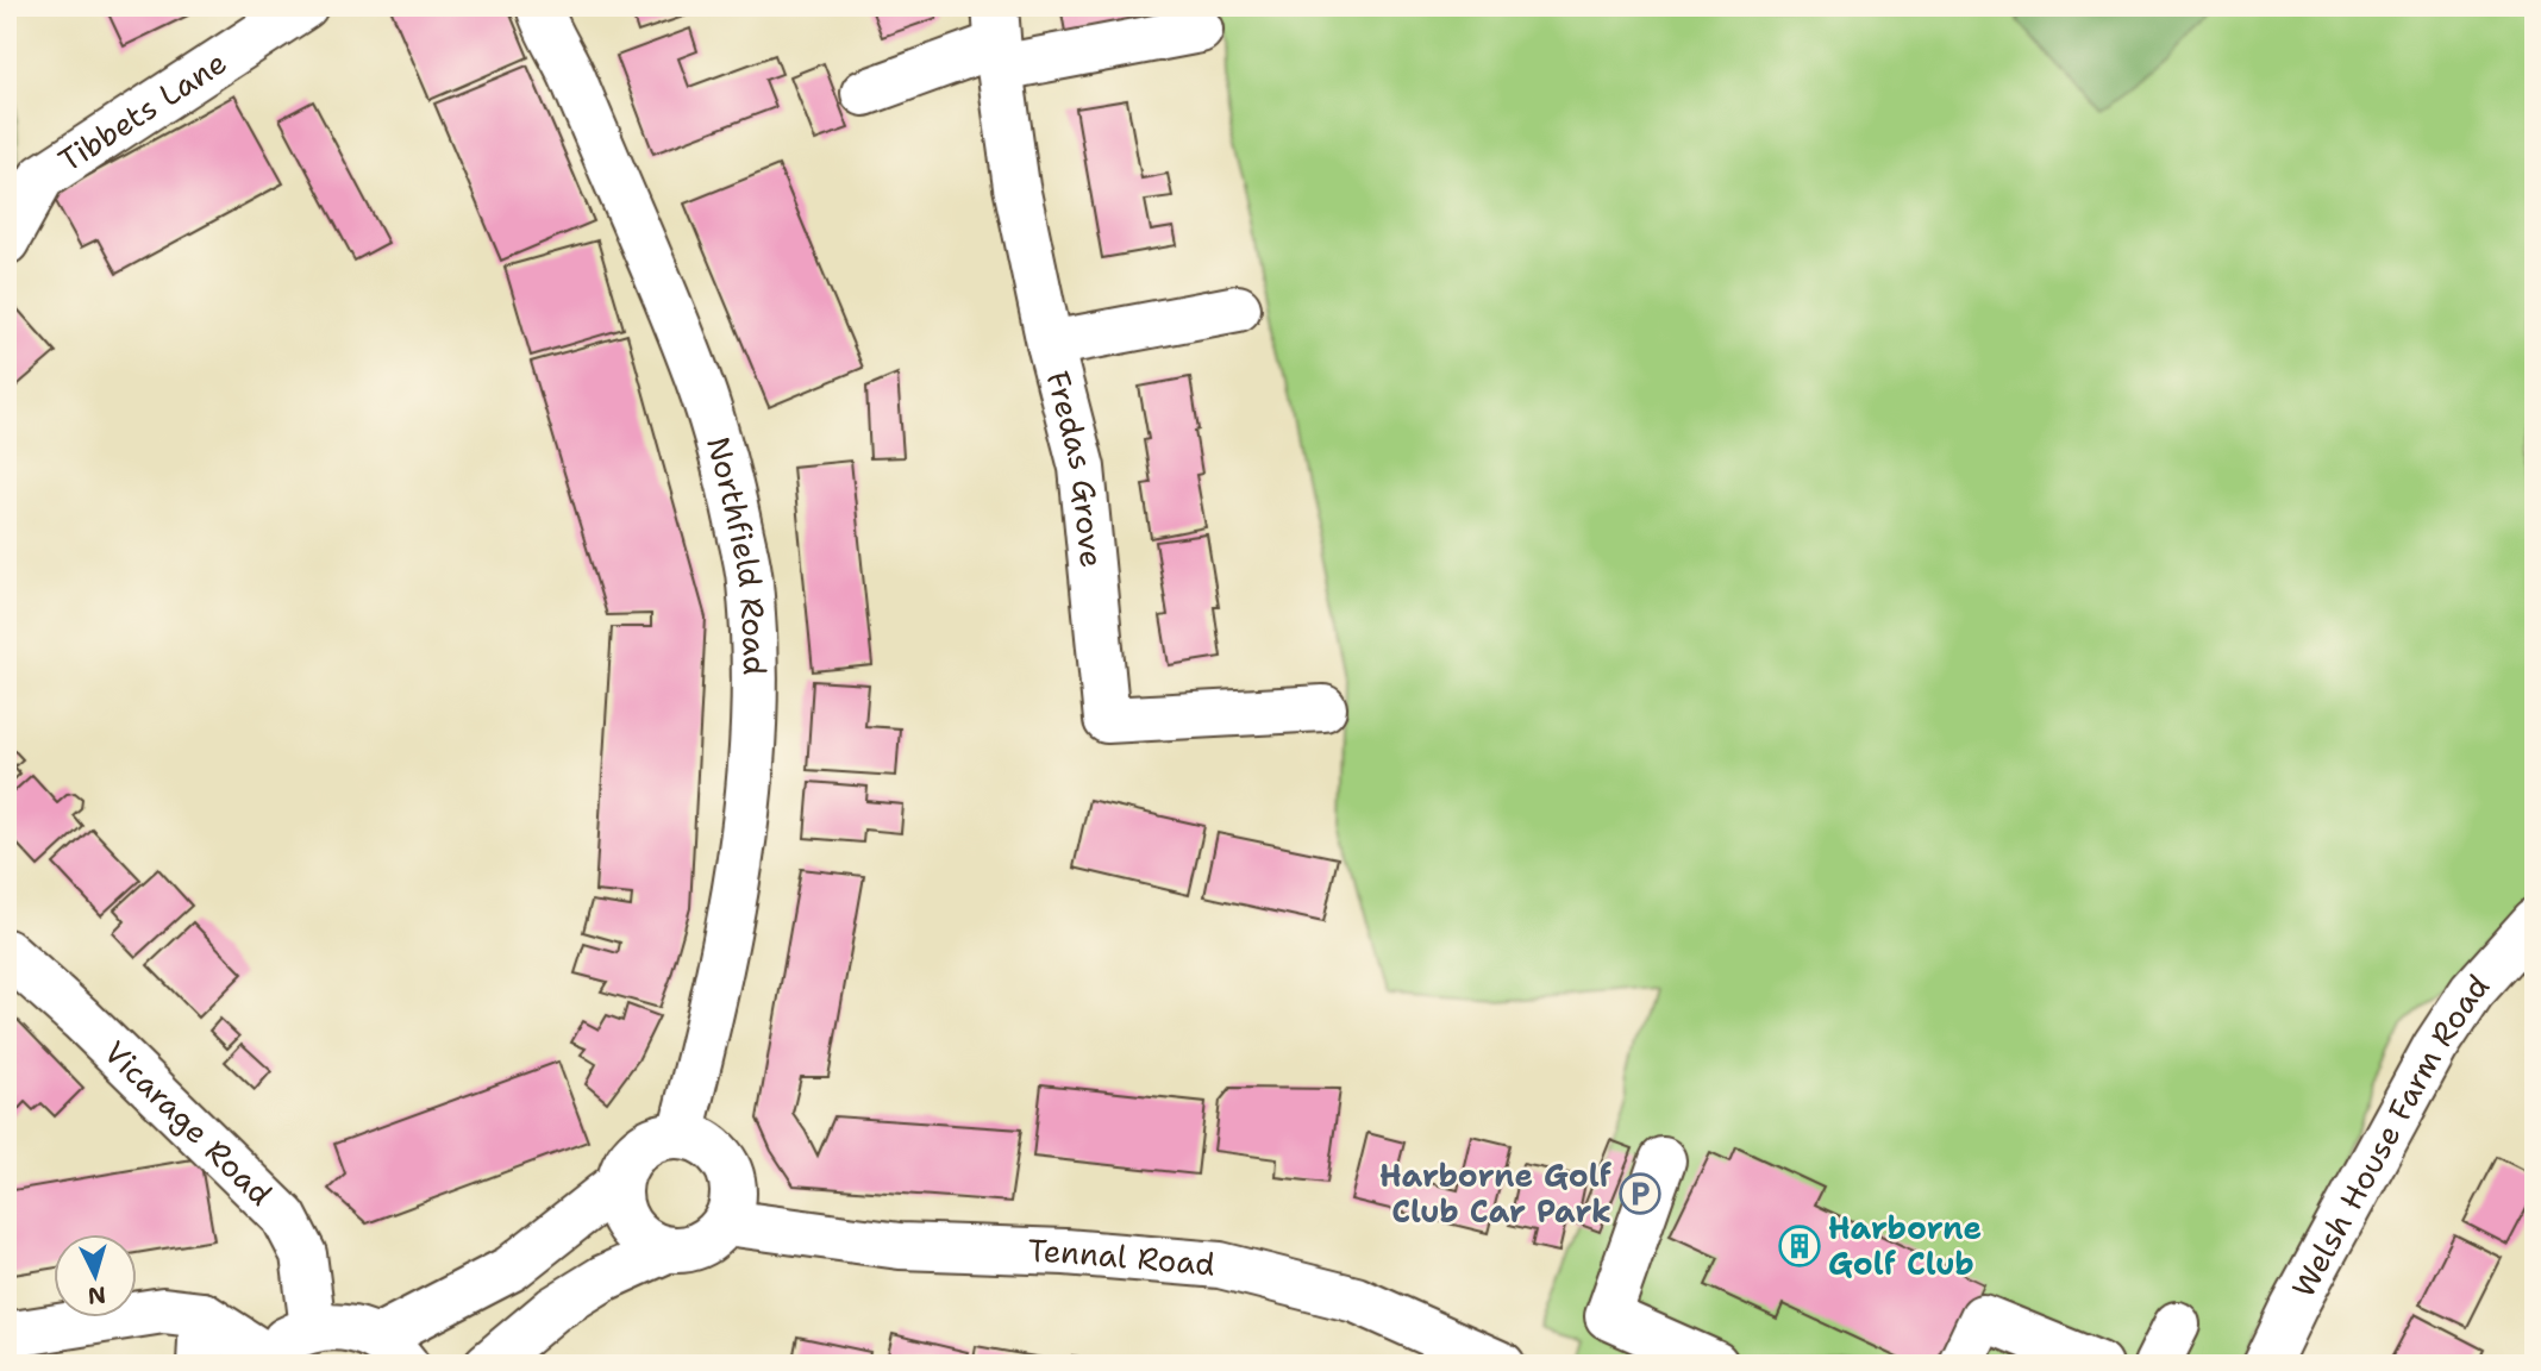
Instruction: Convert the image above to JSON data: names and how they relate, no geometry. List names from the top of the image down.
{
  "streets": {
    "street": [
      "Tibbets Lane",
      "Fredas Grove",
      "Northfield Road",
      "Vicarage Road",
      "Welsh House Farm Road",
      "Tennal Road"
    ]
  },
  "crossings": [
    ["Northfield Road", "Tennal Road"]
  ],
  "places": {
    "parking": ["Harborne Golf Club Car Park"],
    "building": ["Harborne Golf Club"]
  },
  "north": "bottom"
}
